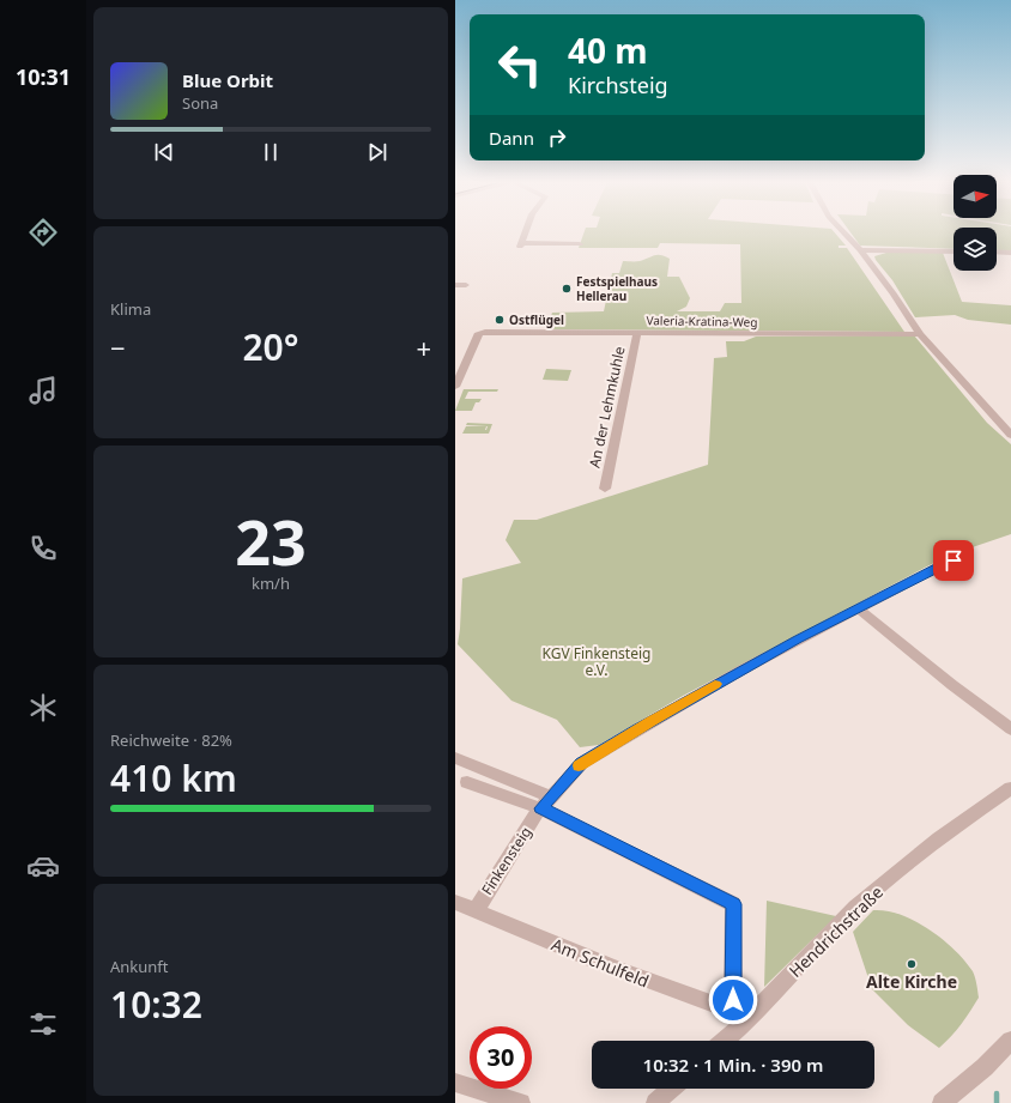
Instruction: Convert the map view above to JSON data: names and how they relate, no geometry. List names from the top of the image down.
{
  "streets": {
    "street": [
      "Valeria-Kratina-Weg",
      "An der Lehmkuhle",
      "Finkensteig",
      "Hendrichstraße",
      "Am Schulfeld"
    ]
  },
  "crossings": [
    ["Valeria-Kratina-Weg", "An der Lehmkuhle"],
    ["Finkensteig", "Am Schulfeld"],
    ["Hendrichstraße", "Am Schulfeld"]
  ],
  "parks": ["KGV Finkensteig e.V."],
  "places": ["Festspielhaus Hellerau", "Ostflügel", "Alte Kirche"],
  "north": "right",
  "page": {
    "tabs": "10:31",
    "turn": ["40 m", "Kirchsteig"],
    "song": ["Blue Orbit", "Sona"],
    "then": "Dann",
    "tile": [
      "Klima",
      ["23", "km/h"],
      ["Reichweite · 82%", "410 km"],
      ["Ankunft", "10:32"]
    ],
    "heat": ["−", "20°", "+"],
    "limit": "30",
    "trip": "10:32 · 1 Min. · 390 m"
  }
}
